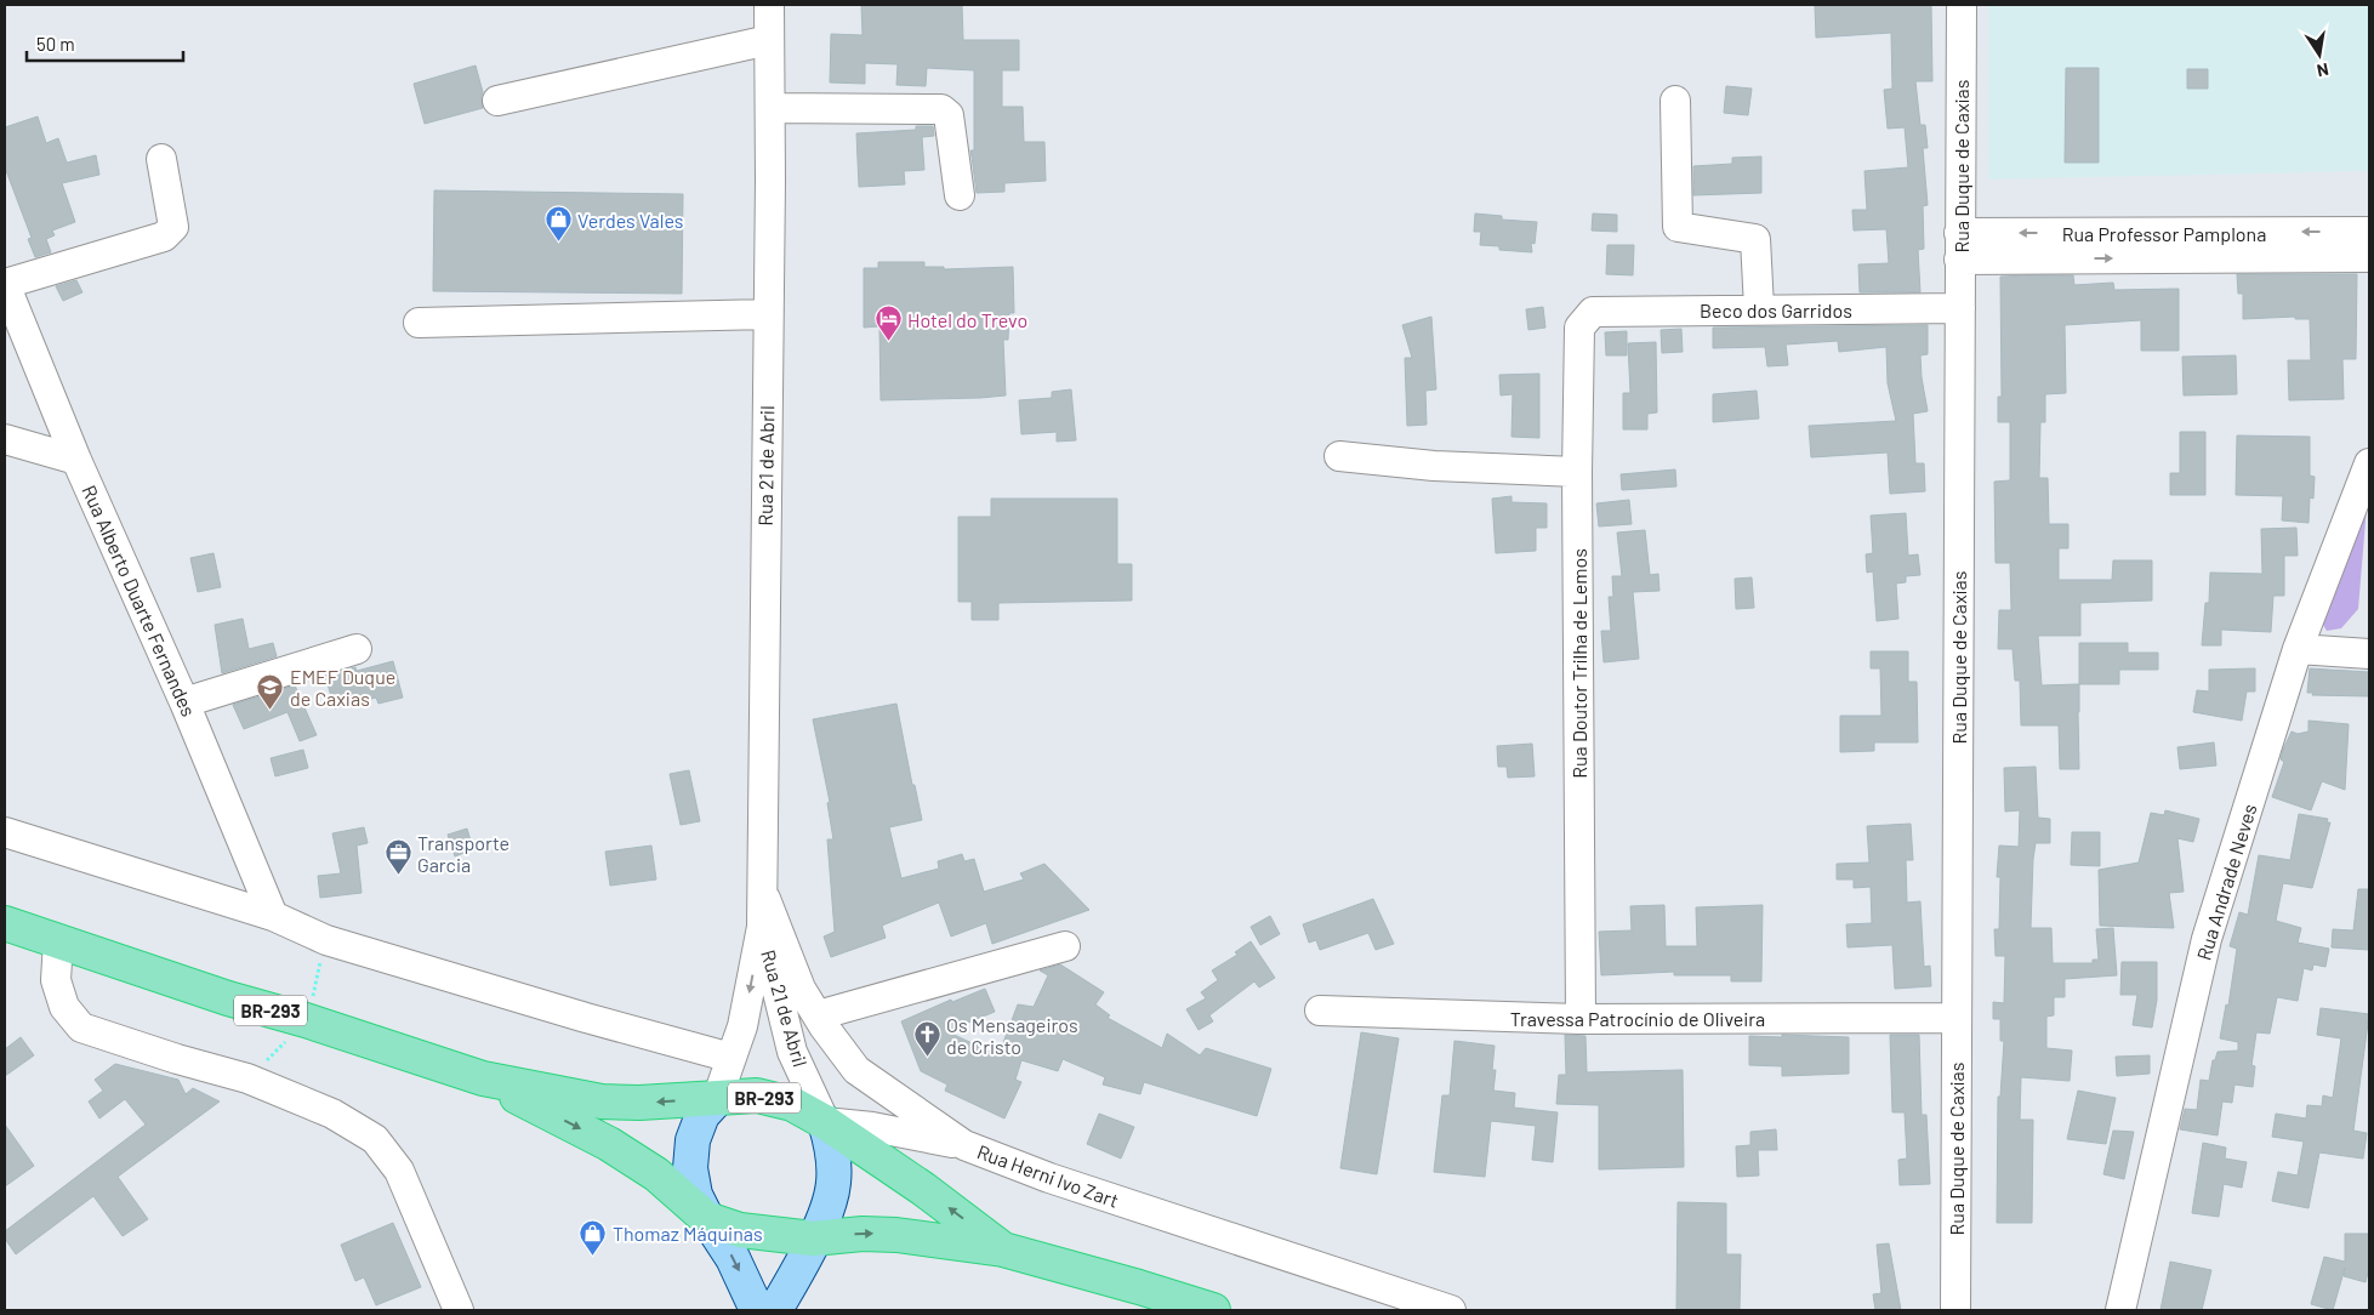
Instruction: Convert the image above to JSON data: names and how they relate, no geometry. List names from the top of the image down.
{
  "streets": {
    "highway": ["BR-293"],
    "street": [
      "Rua Duque de Caxias",
      "Rua Professor Pamplona",
      "Beco dos Garridos",
      "Rua 21 de Abril",
      "Rua Alberto Duarte Fernandes",
      "Rua Doutor Trilha de Lemos",
      "Rua Andrade Neves",
      "Travessa Patrocínio de Oliveira",
      "Rua Herni Ivo Zart"
    ]
  },
  "crossings": [
    ["Rua Duque de Caxias", "Rua Professor Pamplona"],
    ["Rua Duque de Caxias", "Beco dos Garridos"],
    ["Rua Duque de Caxias", "Travessa Patrocínio de Oliveira"],
    ["Beco dos Garridos", "Rua Doutor Trilha de Lemos"],
    ["Rua 21 de Abril", "BR-293"],
    ["Rua 21 de Abril", "Rua Herni Ivo Zart"],
    ["Rua Doutor Trilha de Lemos", "Travessa Patrocínio de Oliveira"]
  ],
  "places": {
    "shop": ["Verdes Vales", "Thomaz Máquinas"],
    "hotel": ["Hotel do Trevo"],
    "school or university": ["EMEF Duque de Caxias"],
    "office": ["Transporte Garcia"],
    "church": ["Os Mensageiros de Cristo"]
  },
  "scale_bar": "50 m",
  "north": "bottom"
}
